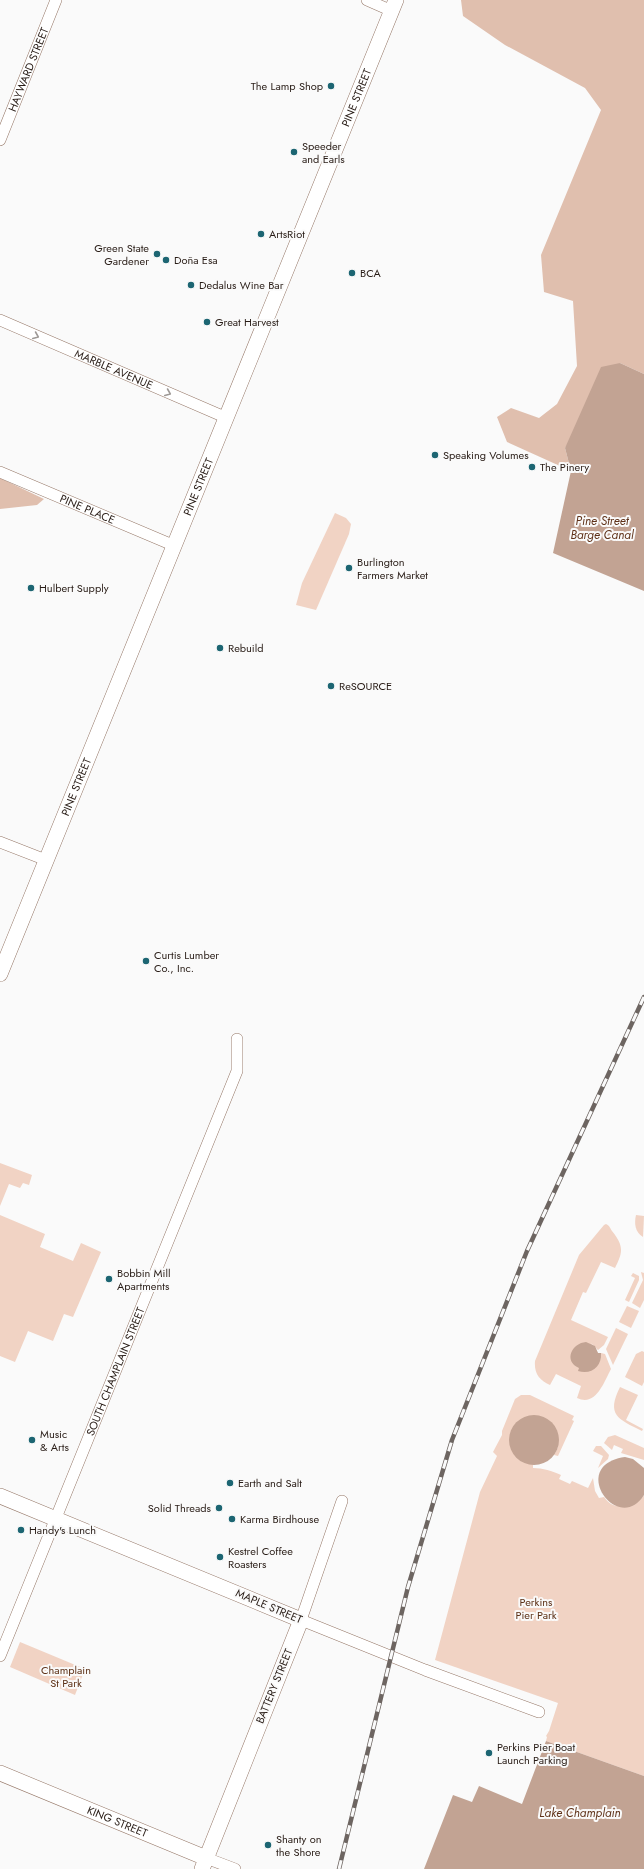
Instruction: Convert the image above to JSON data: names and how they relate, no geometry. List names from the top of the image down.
{
  "streets": {
    "main road": [
      "PINE STREET",
      "MAPLE STREET",
      "BATTERY STREET",
      "KING STREET"
    ],
    "street": [
      "HAYWARD STREET",
      "MARBLE AVENUE",
      "PINE PLACE",
      "SOUTH CHAMPLAIN STREET"
    ]
  },
  "crossings": [
    ["PINE STREET", "MARBLE AVENUE"],
    ["PINE STREET", "PINE PLACE"],
    ["SOUTH CHAMPLAIN STREET", "MAPLE STREET"],
    ["MAPLE STREET", "BATTERY STREET"],
    ["BATTERY STREET", "KING STREET"]
  ],
  "one_way": ["MARBLE AVENUE"],
  "water": ["Pine Street Barge Canal", "Lake Champlain"],
  "parks": ["Perkins Pier Park", "Champlain St Park"],
  "places": [
    "The Lamp Shop",
    "Speeder and Earls",
    "ArtsRiot",
    "Green State Gardener",
    "Doña Esa",
    "BCA",
    "Dedalus Wine Bar",
    "Great Harvest",
    "Speaking Volumes",
    "The Pinery",
    "Burlington Farmers Market",
    "Hulbert Supply",
    "Rebuild",
    "ReSOURCE",
    "Curtis Lumber Co., Inc.",
    "Bobbin Mill Apartments",
    "Music & Arts",
    "Earth and Salt",
    "Solid Threads",
    "Karma Birdhouse",
    "Handy's Lunch",
    "Kestrel Coffee Roasters",
    "Perkins Pier Boat Launch Parking",
    "Shanty on the Shore"
  ]
}
